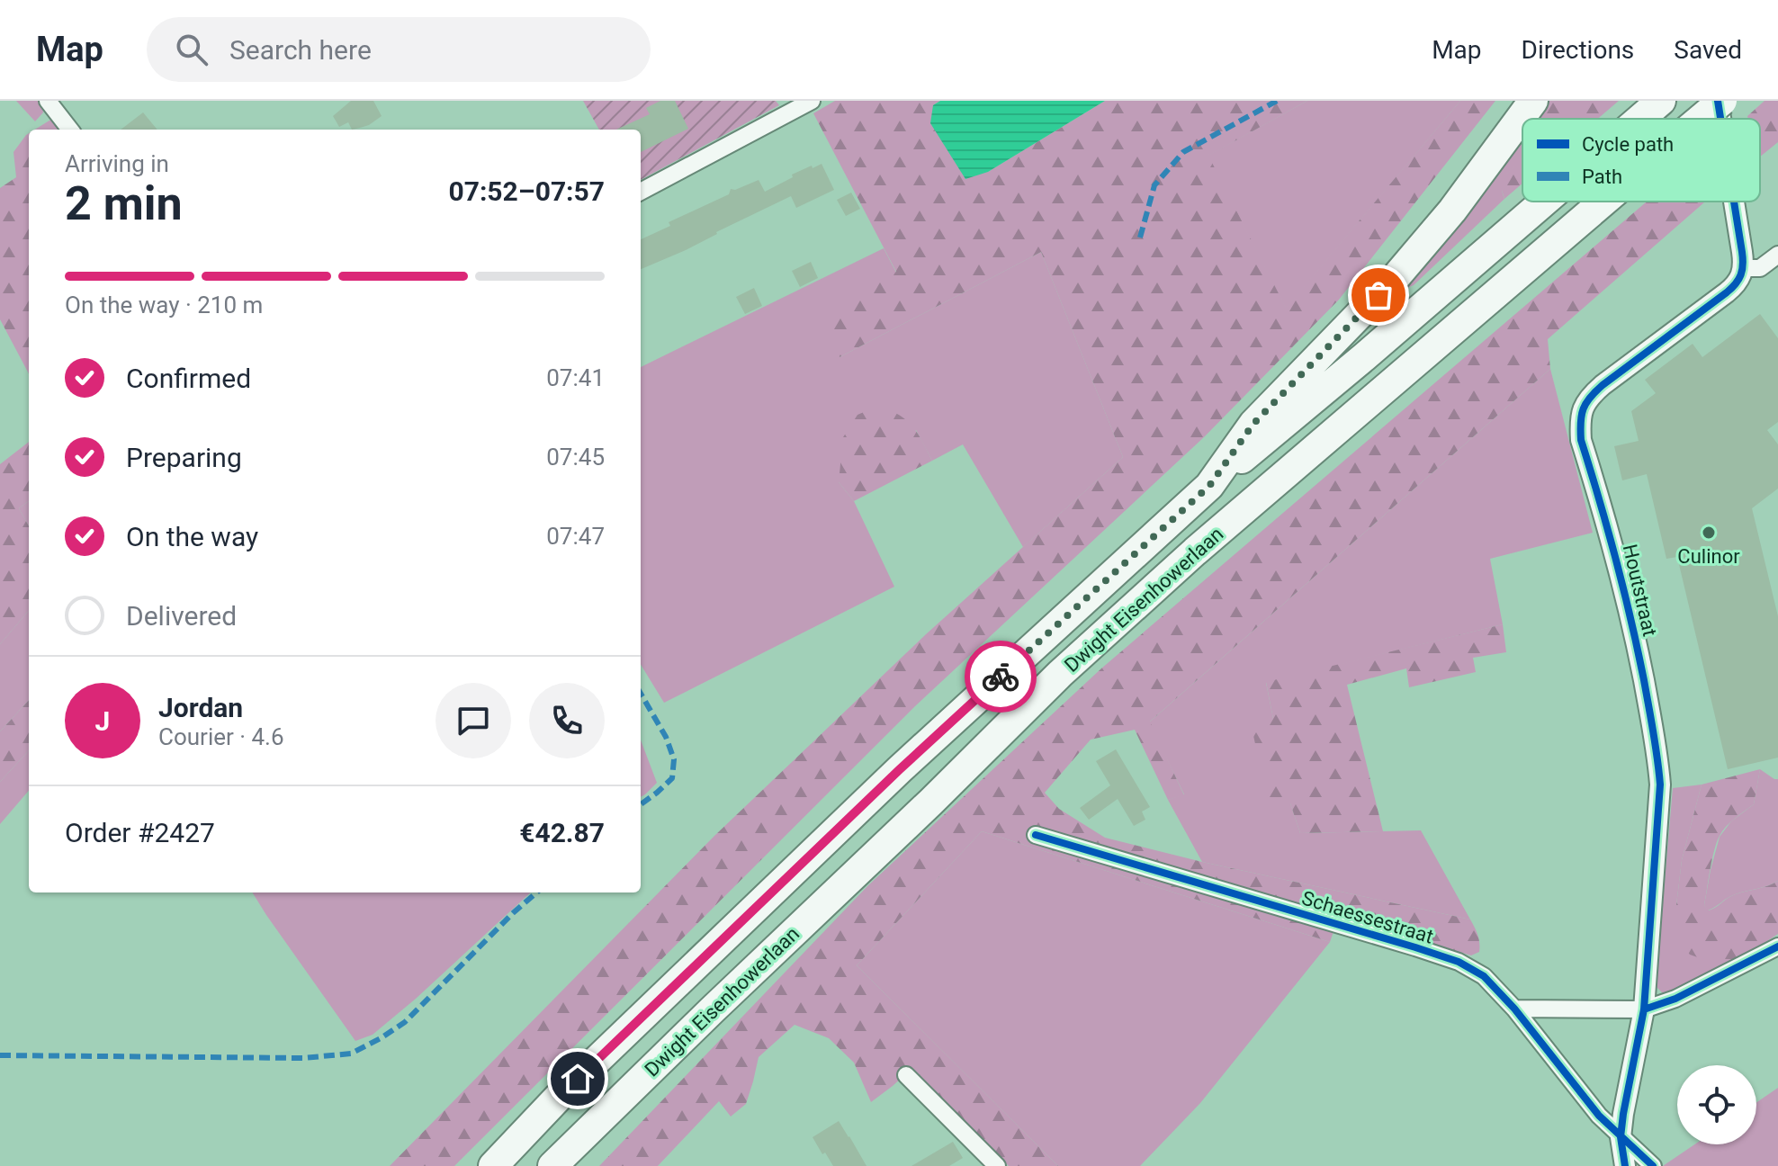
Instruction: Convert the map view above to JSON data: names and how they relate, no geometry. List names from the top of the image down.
{
  "streets": {
    "highway": ["Dwight Eisenhowerlaan"],
    "street": ["Houtstraat", "Schaessestraat"]
  },
  "crossings": [
    ["Houtstraat", "Schaessestraat"]
  ],
  "places": ["Culinor"],
  "legend": ["Cycle path", "Path"],
  "page": {
    "header": "Map",
    "search": "Search here",
    "nav": ["Map", "Directions", "Saved"],
    "heading": ["2 min", "Arriving in", "07:52–07:57"],
    "panel": [
      "Jordan",
      "Courier · 4.6",
      "Order #2427",
      "€42.87"
    ],
    "bar": "On the way · 210 m",
    "list": [
      ["Confirmed", "07:41"],
      ["Preparing", "07:45"],
      ["On the way", "07:47"],
      "Delivered"
    ],
    "round": "J"
  }
}
